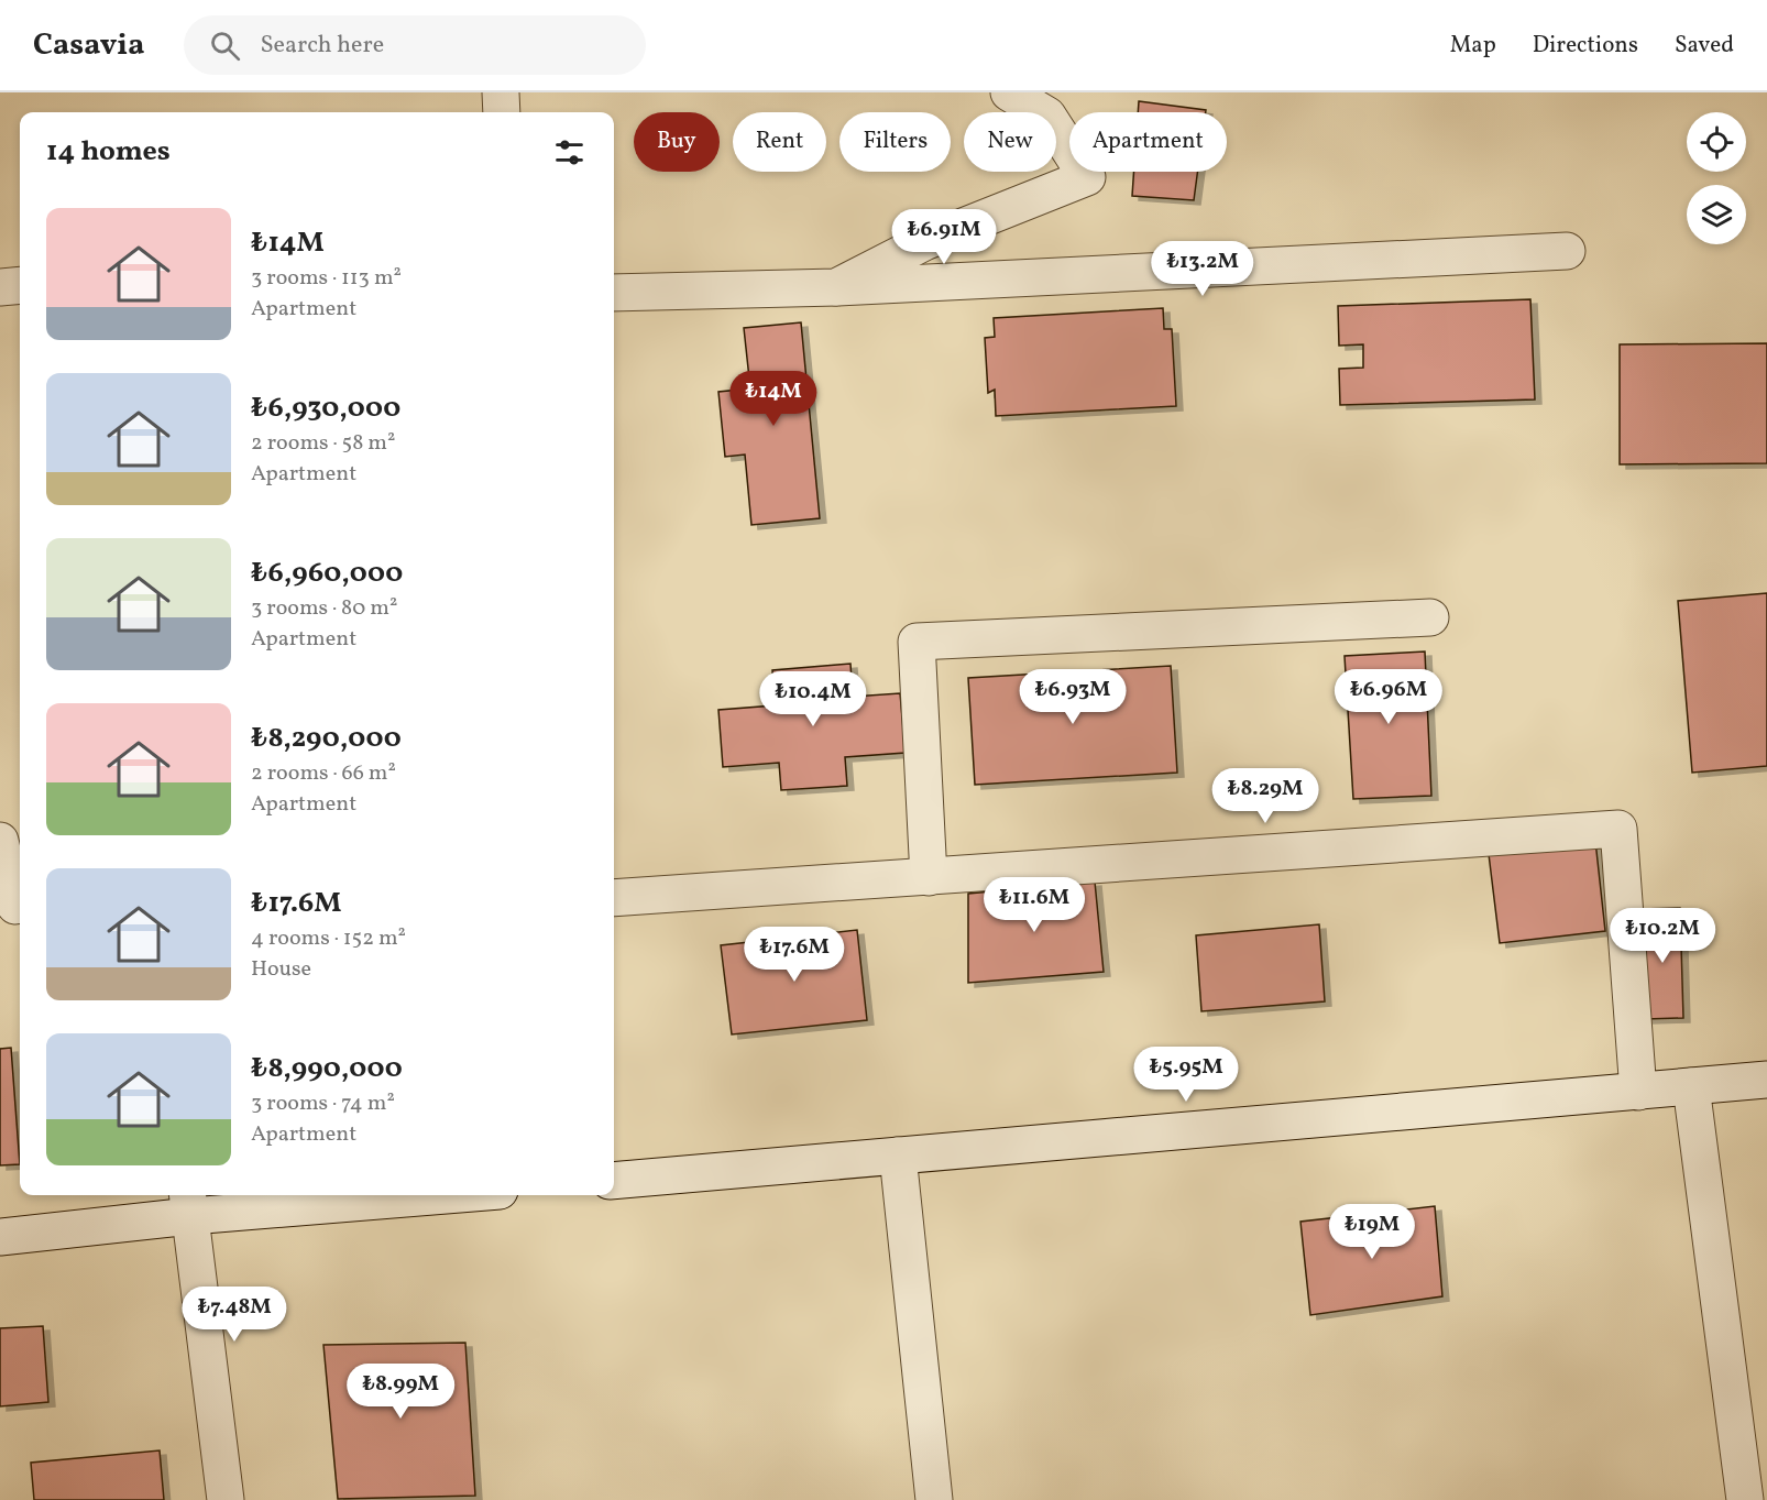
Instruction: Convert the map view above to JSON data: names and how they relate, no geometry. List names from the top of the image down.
{
  "page": {
    "header": "Casavia",
    "search": "Search here",
    "nav": ["Map", "Directions", "Saved"],
    "chip": [
      "Buy",
      "Rent",
      "Filters",
      "New",
      "Apartment"
    ],
    "heading": "14 homes",
    "list": [
      {
        "name": "₺14M",
        "note": "3 rooms · 113 m² · Apartment"
      },
      {
        "name": "₺6,930,000",
        "note": "2 rooms · 58 m² · Apartment"
      },
      {
        "name": "₺6,960,000",
        "note": "3 rooms · 80 m² · Apartment"
      },
      {
        "name": "₺8,290,000",
        "note": "2 rooms · 66 m² · Apartment"
      },
      {
        "name": "₺17.6M",
        "note": "4 rooms · 152 m² · House"
      },
      {
        "name": "₺8,990,000",
        "note": "3 rooms · 74 m² · Apartment"
      }
    ],
    "price": [
      "₺6.91M",
      "₺13.2M",
      "₺14M",
      "₺6.93M",
      "₺6.96M",
      "₺10.4M",
      "₺8.29M",
      "₺11.6M",
      "₺10.2M",
      "₺17.6M",
      "₺5.95M",
      "₺19M",
      "₺7.48M",
      "₺8.99M"
    ]
  }
}
